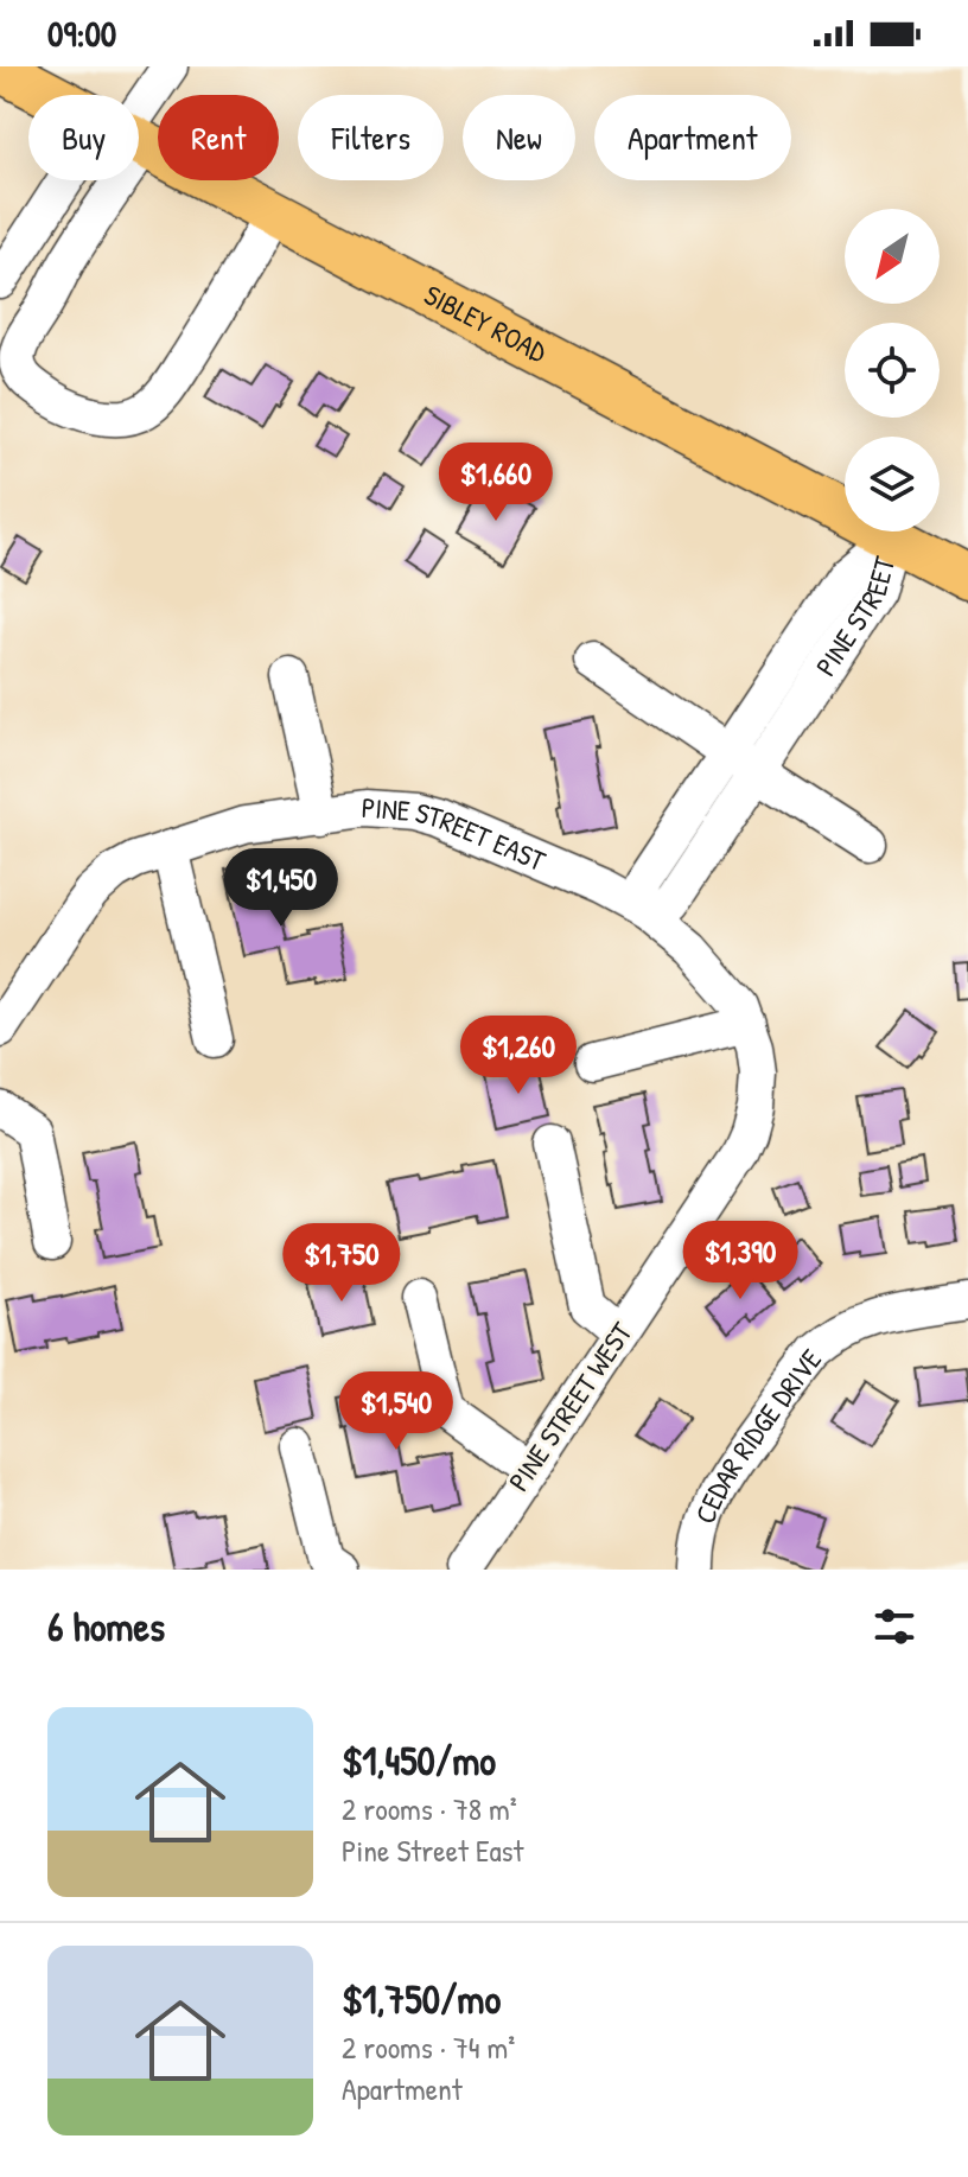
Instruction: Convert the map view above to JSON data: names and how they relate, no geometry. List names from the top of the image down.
{
  "streets": {
    "main road": ["SIBLEY ROAD"],
    "street": [
      "PINE STREET",
      "PINE STREET EAST",
      "PINE STREET WEST",
      "CEDAR RIDGE DRIVE"
    ]
  },
  "crossings": [
    ["SIBLEY ROAD", "PINE STREET"],
    ["PINE STREET", "PINE STREET EAST"],
    ["PINE STREET", "PINE STREET WEST"],
    ["PINE STREET EAST", "PINE STREET WEST"]
  ],
  "north": "bottom left",
  "page": {
    "status": "09:00",
    "chip": [
      "Buy",
      "Rent",
      "Filters",
      "New",
      "Apartment"
    ],
    "price": [
      "$1,660",
      "$1,450",
      "$1,260",
      "$1,390",
      "$1,750",
      "$1,540"
    ],
    "heading": "6 homes",
    "list": [
      {
        "name": "$1,450/mo",
        "note": "2 rooms · 78 m² · Pine Street East"
      },
      {
        "name": "$1,750/mo",
        "note": "2 rooms · 74 m² · Apartment"
      }
    ]
  }
}
